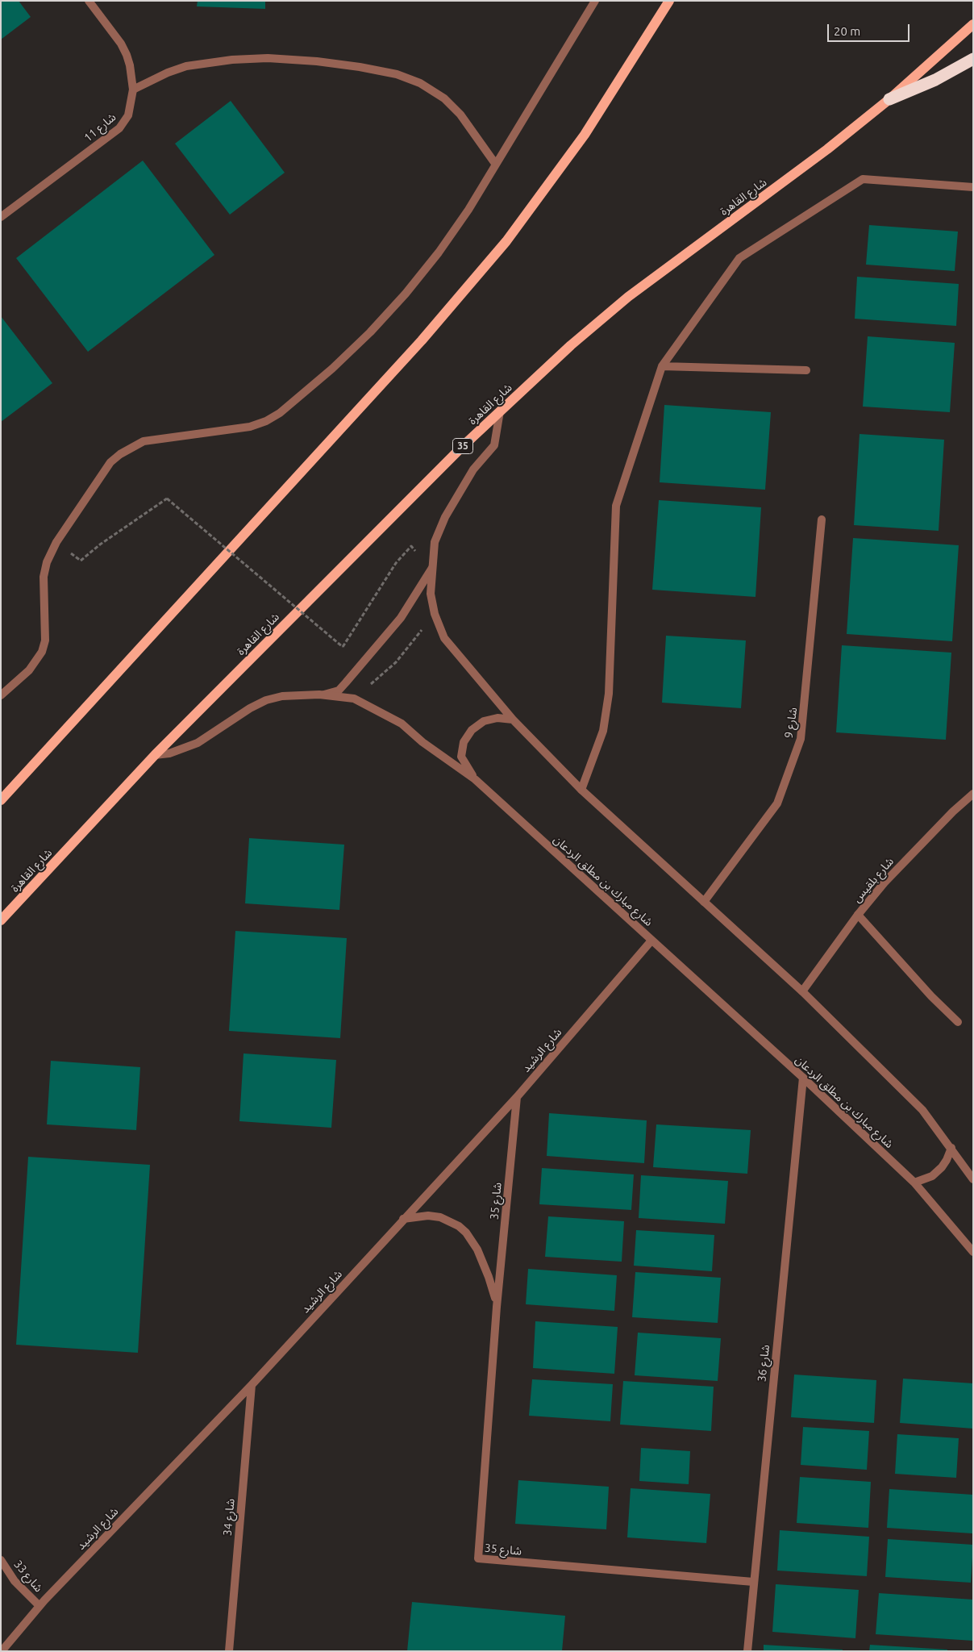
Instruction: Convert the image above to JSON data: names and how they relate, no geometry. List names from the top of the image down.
{
  "streets": {
    "main road": ["شارع القاهرة", "35"],
    "street": [
      "شارع 11",
      "شارع 9",
      "شارع بلقيس",
      "شارع مبارك بن مطلق الردعان",
      "شارع الرشيد",
      "شارع 35",
      "شارع 36",
      "شارع 34",
      "شارع 33"
    ]
  },
  "crossings": [
    ["شارع القاهرة", "شارع مبارك بن مطلق الردعان"],
    ["شارع مبارك بن مطلق الردعان", "شارع الرشيد"],
    ["شارع مبارك بن مطلق الردعان", "شارع 36"],
    ["شارع الرشيد", "شارع 35"],
    ["شارع الرشيد", "شارع 34"],
    ["شارع الرشيد", "شارع 33"],
    ["شارع 35", "شارع 36"]
  ],
  "scale_bar": "20 m"
}
